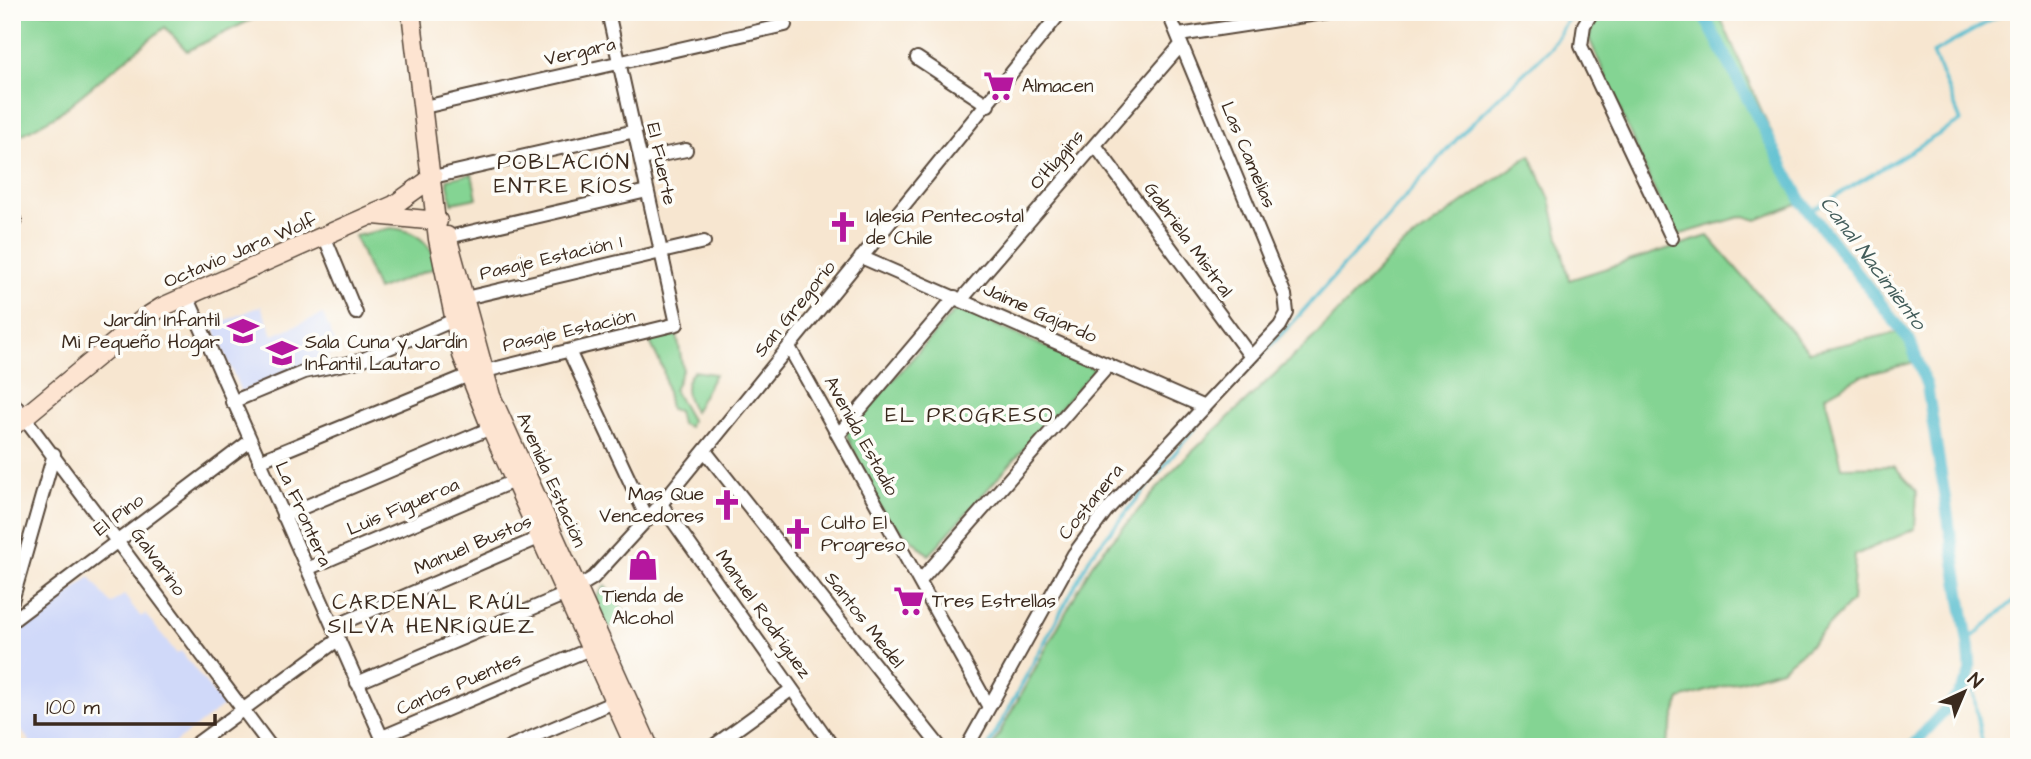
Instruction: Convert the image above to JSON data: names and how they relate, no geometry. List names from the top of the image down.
{
  "streets": {
    "street": [
      "Vergara",
      "Las Camelias",
      "O'Higgins",
      "El Fuerte",
      "Gabriela Mistral",
      "Octavio Jara Wolf",
      "Pasaje Estación 1",
      "San Gregorio",
      "Jaime Gajardo",
      "Pasaje Estación",
      "Avenida Estadio",
      "Avenida Estación",
      "Costanera",
      "Luis Figueroa",
      "La Frontera",
      "El Pino",
      "Manuel Bustos",
      "Galvarino",
      "Manuel Rodríguez",
      "Santos Medel",
      "Carlos Puentes"
    ]
  },
  "crossings": [
    ["Vergara", "El Fuerte"],
    ["Vergara", "Avenida Estación"],
    ["Las Camelias", "O'Higgins"],
    ["Las Camelias", "Costanera"],
    ["O'Higgins", "Gabriela Mistral"],
    ["O'Higgins", "Jaime Gajardo"],
    ["O'Higgins", "Avenida Estadio"],
    ["El Fuerte", "Pasaje Estación 1"],
    ["El Fuerte", "Pasaje Estación"],
    ["Gabriela Mistral", "Costanera"],
    ["Octavio Jara Wolf", "Avenida Estación"],
    ["Octavio Jara Wolf", "La Frontera"],
    ["Octavio Jara Wolf", "Galvarino"],
    ["Pasaje Estación 1", "Avenida Estación"],
    ["Pasaje Estación 1", "La Frontera"],
    ["San Gregorio", "Jaime Gajardo"],
    ["San Gregorio", "Avenida Estadio"],
    ["San Gregorio", "Avenida Estación"],
    ["San Gregorio", "La Frontera"],
    ["San Gregorio", "Manuel Rodríguez"],
    ["San Gregorio", "Santos Medel"],
    ["Jaime Gajardo", "Costanera"],
    ["Pasaje Estación", "Avenida Estación"],
    ["Pasaje Estación", "La Frontera"],
    ["Avenida Estadio", "Costanera"],
    ["Avenida Estación", "Luis Figueroa"],
    ["Avenida Estación", "Manuel Bustos"],
    ["Avenida Estación", "Carlos Puentes"],
    ["Luis Figueroa", "La Frontera"],
    ["La Frontera", "El Pino"],
    ["La Frontera", "Manuel Bustos"],
    ["La Frontera", "Carlos Puentes"],
    ["El Pino", "Galvarino"]
  ],
  "districts": ["POBLACIÓN ENTRE RÍOS", "EL PROGRESO", "CARDENAL RAÚL SILVA HENRÍQUEZ"],
  "water": ["Canal Nacimiento"],
  "places": {
    "supermarket": ["Almacen", "Tres Estrellas"],
    "church": ["Iglesia Pentecostal de Chile", "Mas Que Vencedores", "Culto El Progreso"],
    "school or university": ["Jardín Infantil Mi Pequeño Hogar", "Sala Cuna y Jardín Infantil Lautaro"],
    "shop": ["Tienda de Alcohol"]
  },
  "scale_bar": "100 m",
  "north": "top right"
}
